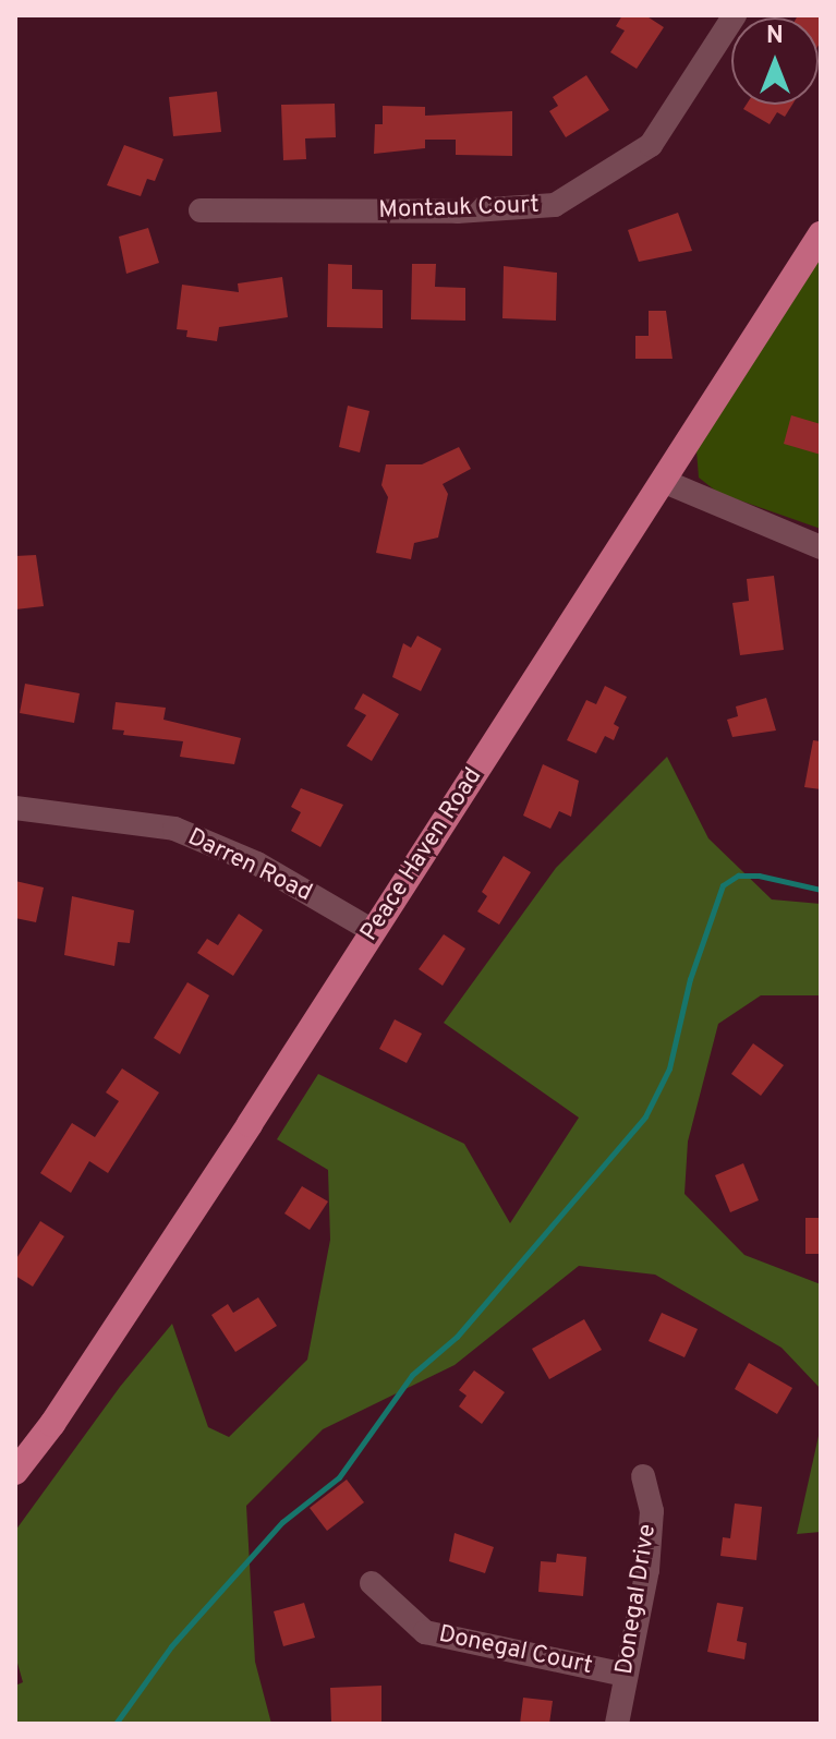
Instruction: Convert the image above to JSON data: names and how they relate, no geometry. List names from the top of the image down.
{
  "streets": {
    "main road": ["Peace Haven Road"],
    "street": [
      "Montauk Court",
      "Darren Road",
      "Donegal Drive",
      "Donegal Court"
    ]
  },
  "crossings": [
    ["Peace Haven Road", "Darren Road"],
    ["Donegal Drive", "Donegal Court"]
  ],
  "north": "top"
}
